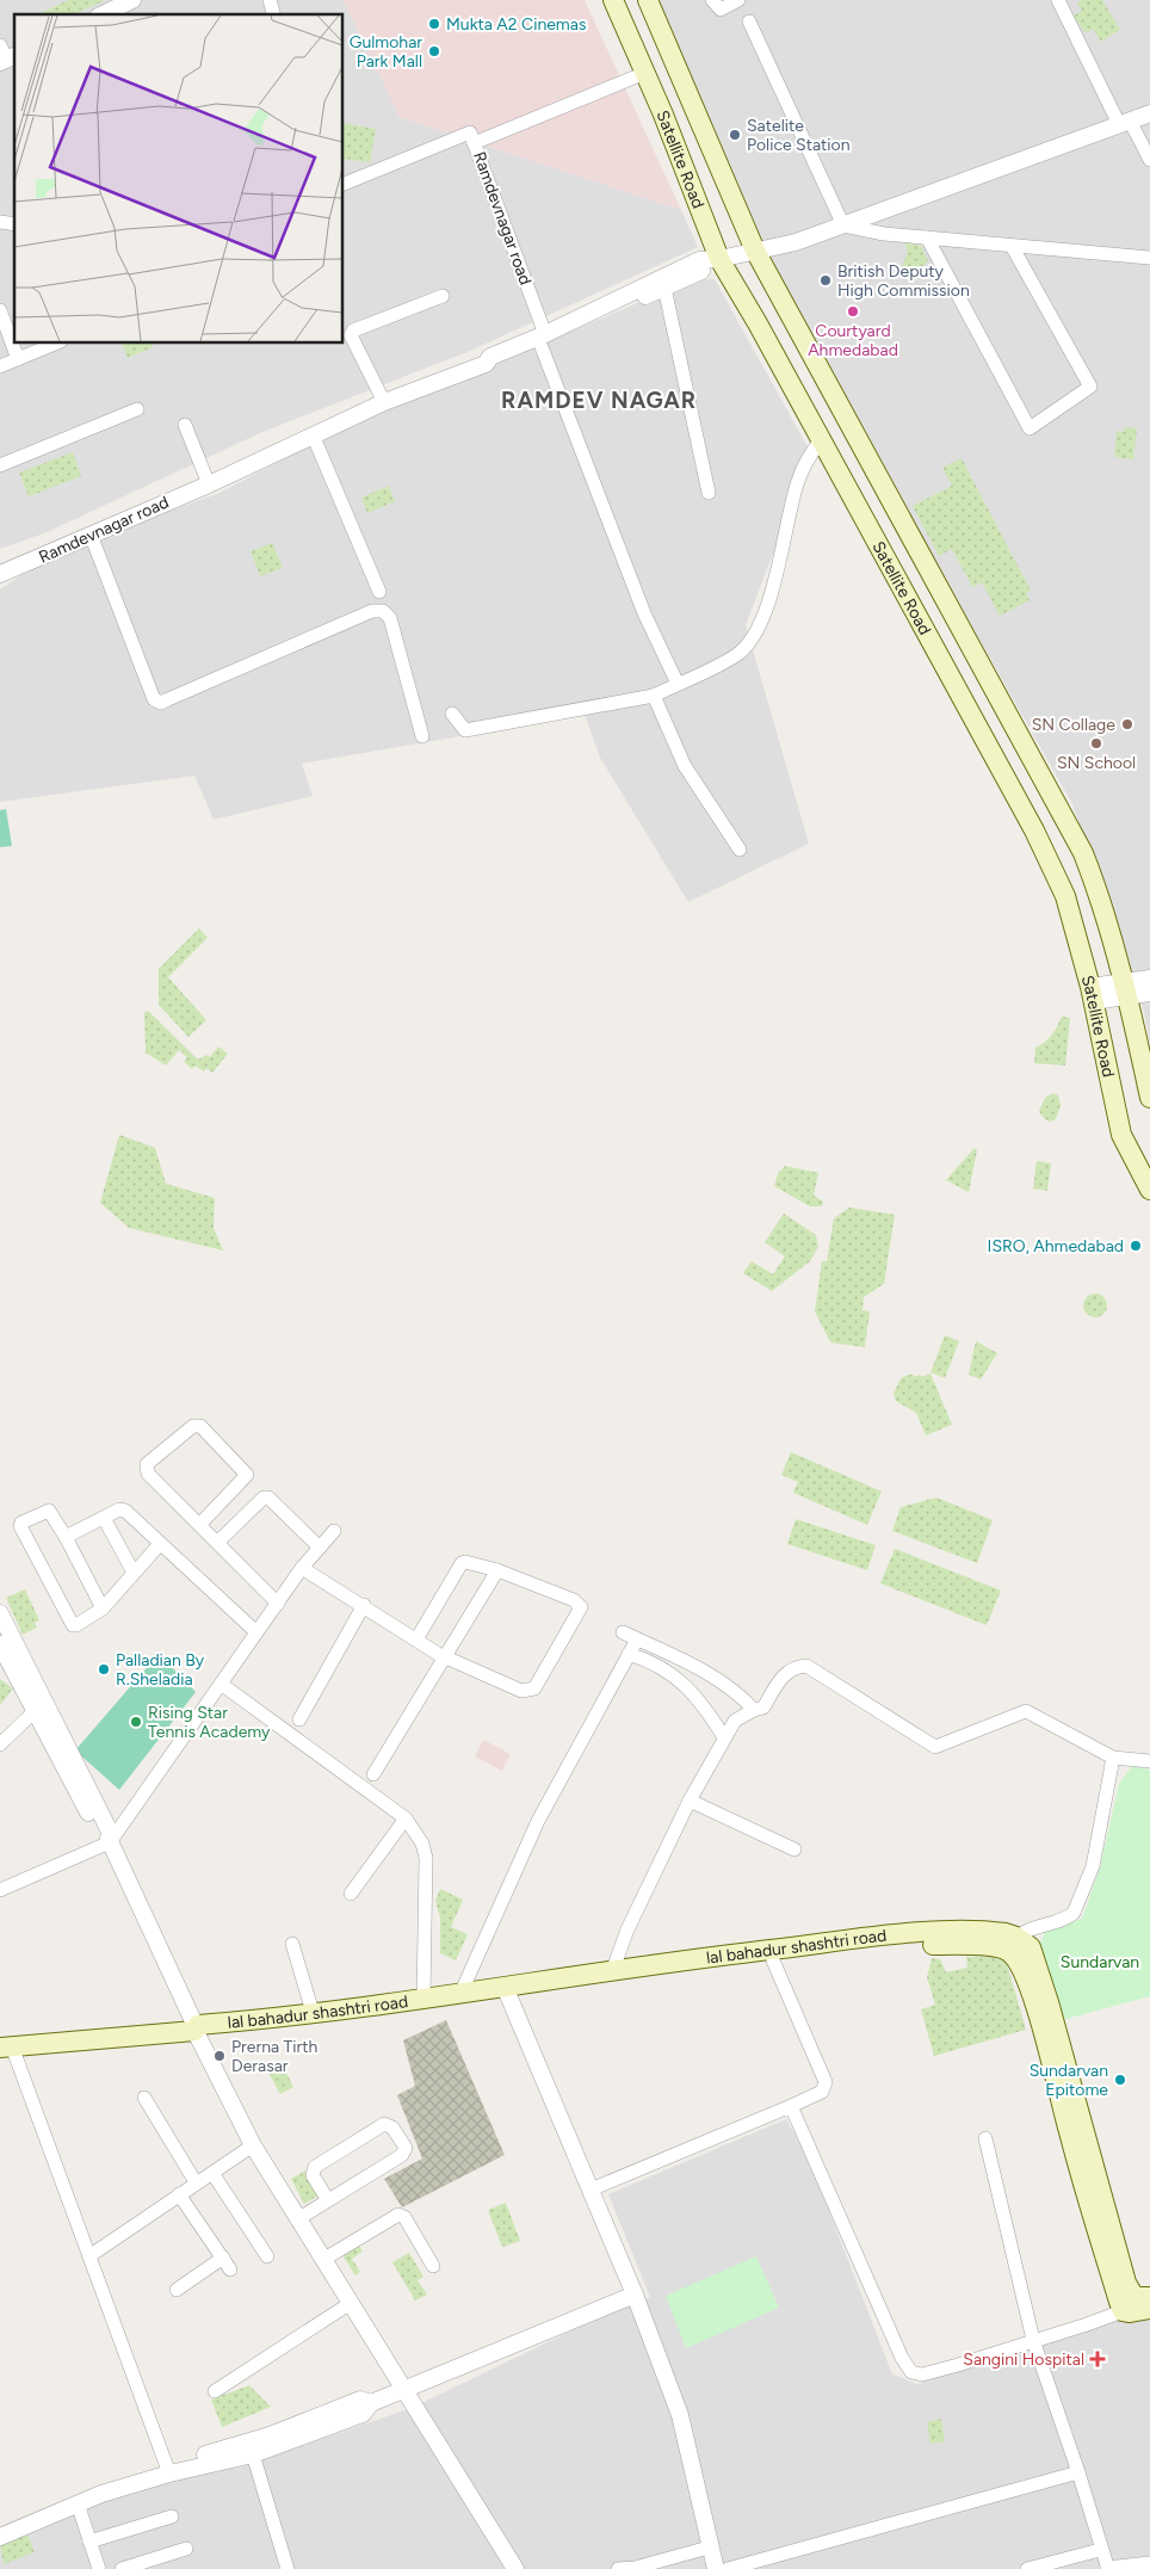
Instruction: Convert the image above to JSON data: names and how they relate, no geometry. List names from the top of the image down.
{
  "streets": {
    "main road": ["Satellite Road", "lal bahadur shashtri road"],
    "street": ["Ramdevnagar road"]
  },
  "crossings": [
    ["Satellite Road", "Ramdevnagar road"]
  ],
  "districts": ["RAMDEV NAGAR"],
  "parks": ["Sundarvan"],
  "places": {
    "other": [
      "Mukta A2 Cinemas",
      "Gulmohar Park Mall",
      "Satelite Police Station",
      "British Deputy High Commission",
      "Courtyard Ahmedabad",
      "SN Collage",
      "SN School",
      "ISRO, Ahmedabad",
      "Palladian By R.Sheladia",
      "Rising Star Tennis Academy",
      "Prerna Tirth Derasar",
      "Sundarvan Epitome"
    ],
    "health": ["Sangini Hospital"]
  }
}
